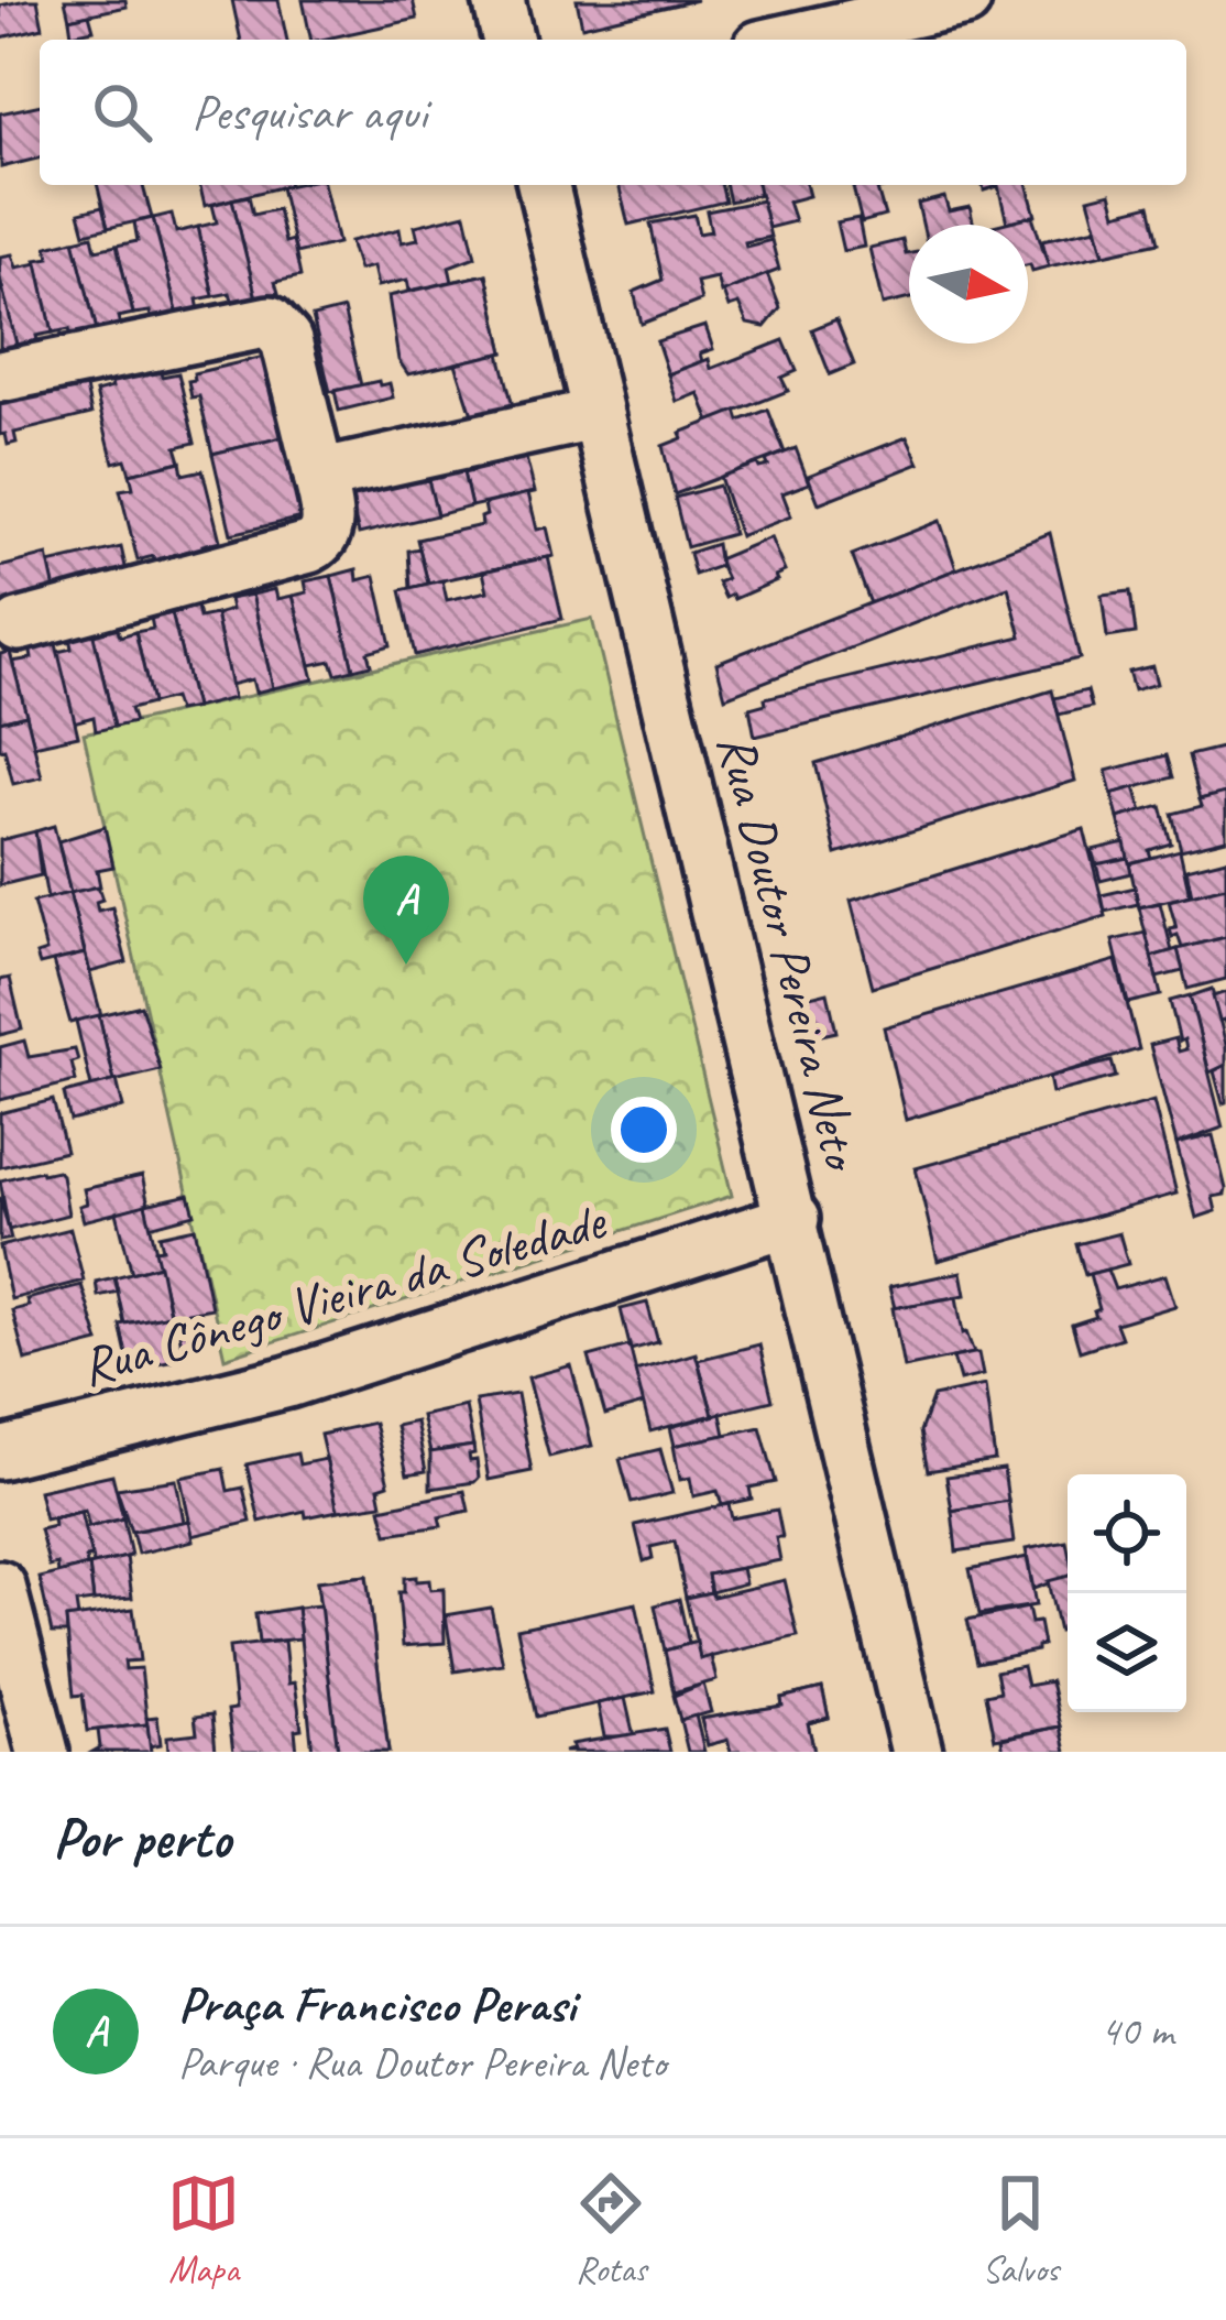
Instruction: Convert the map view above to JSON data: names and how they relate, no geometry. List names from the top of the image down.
{
  "streets": {
    "street": ["Rua Doutor Pereira Neto", "Rua Cônego Vieira da Soledade"]
  },
  "crossings": [
    ["Rua Doutor Pereira Neto", "Rua Cônego Vieira da Soledade"]
  ],
  "north": "right",
  "page": {
    "search": "Pesquisar aqui",
    "pins": "A",
    "heading": "Por perto",
    "list": [
      {
        "mark": "A",
        "name": "Praça Francisco Perasi",
        "note": "Parque · Rua Doutor Pereira Neto",
        "value": "40 m"
      }
    ],
    "nav": ["Mapa", "Rotas", "Salvos"]
  }
}
